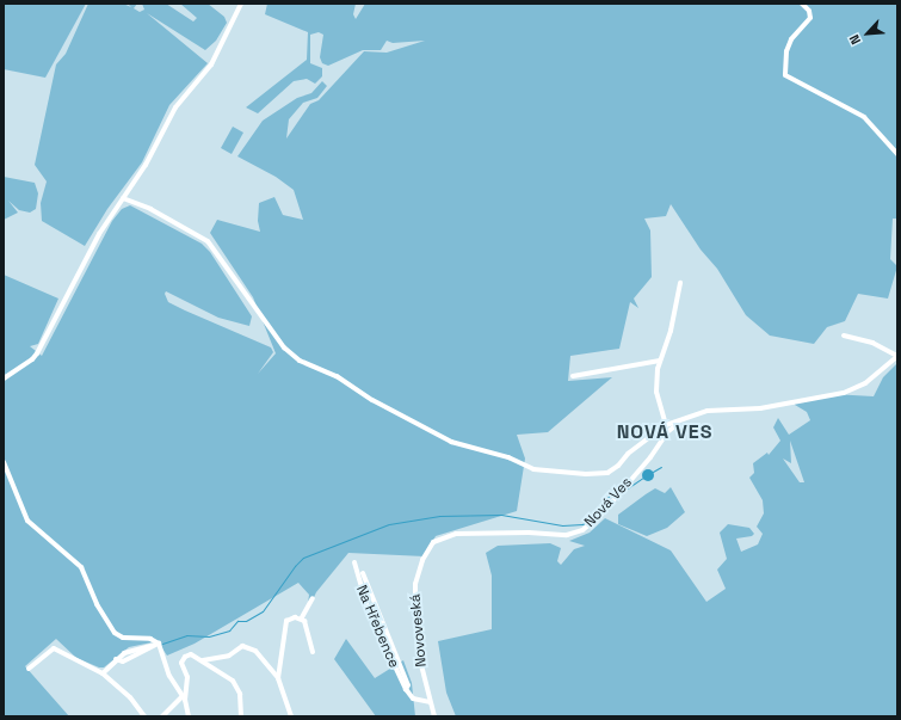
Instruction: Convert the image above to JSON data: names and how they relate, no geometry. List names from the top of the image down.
{
  "streets": {
    "street": ["Nová Ves", "Na Hřebence", "Novoveská"]
  },
  "crossings": [
    ["Nová Ves", "Novoveská"]
  ],
  "districts": ["NOVÁ VES"],
  "north": "bottom left"
}
